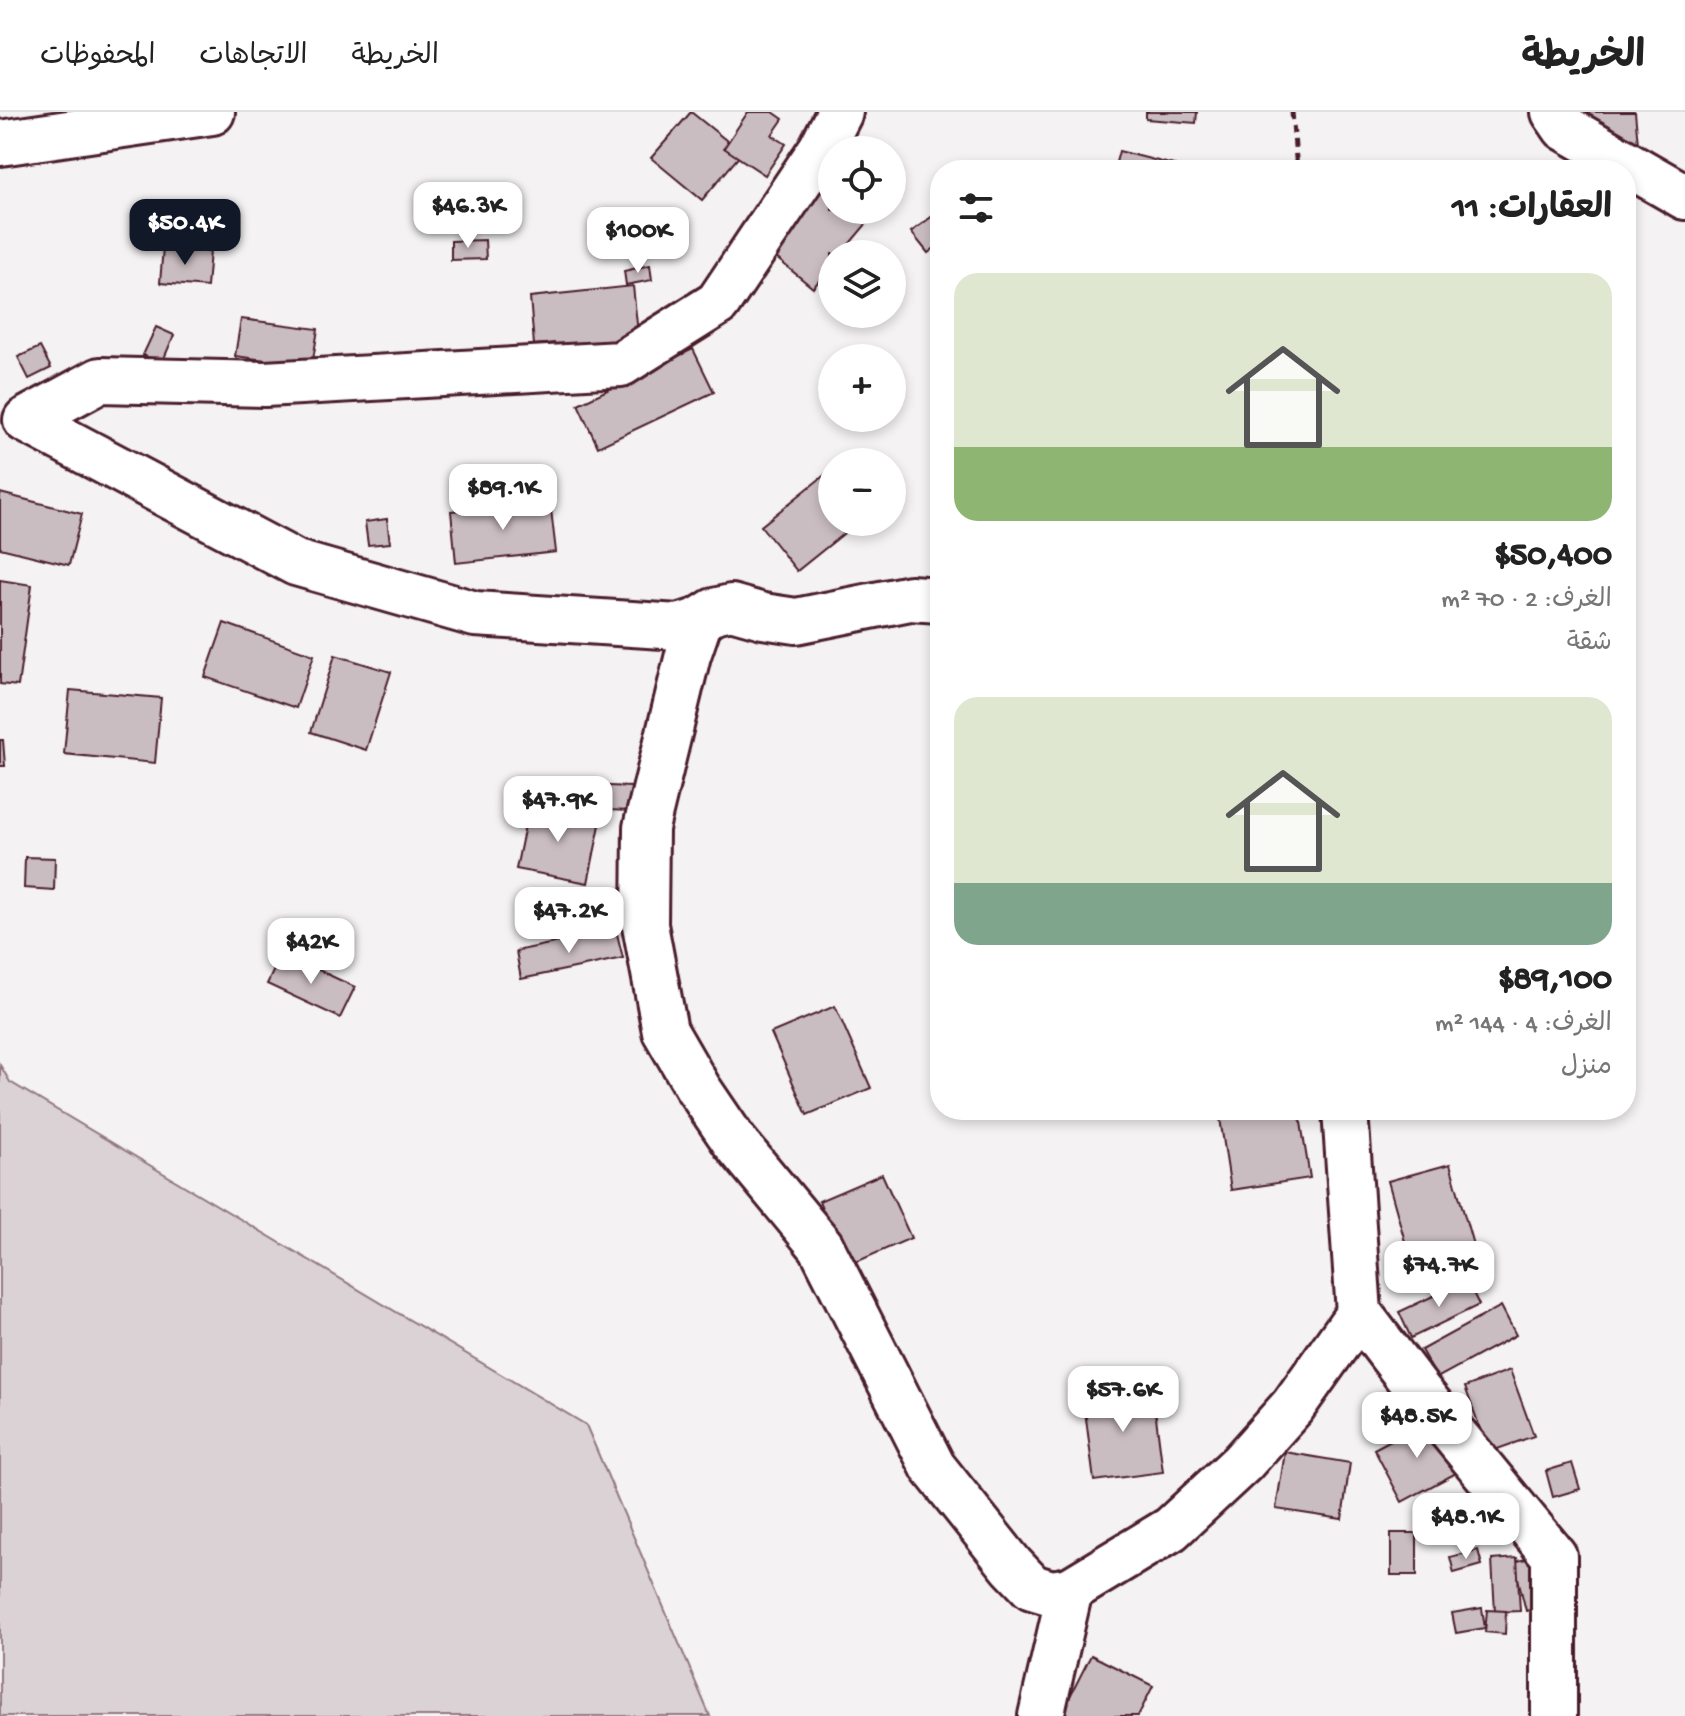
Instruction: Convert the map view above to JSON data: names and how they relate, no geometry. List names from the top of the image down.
{
  "page": {
    "header": "الخريطة",
    "nav": ["الخريطة", "الاتجاهات", "المحفوظات"],
    "map_buttons": ["+", "−"],
    "heading": "العقارات: 11",
    "price": [
      "$46.3K",
      "$50.4K",
      "$100K",
      "$89.1K",
      "$47.9K",
      "$47.2K",
      "$42K",
      "$74.7K",
      "$57.6K",
      "$48.5K",
      "$48.1K"
    ],
    "list": [
      {
        "name": "$50,400",
        "note": "الغرف: 2 · 70 m² · شقة"
      },
      {
        "name": "$89,100",
        "note": "الغرف: 4 · 144 m² · منزل"
      }
    ]
  }
}
